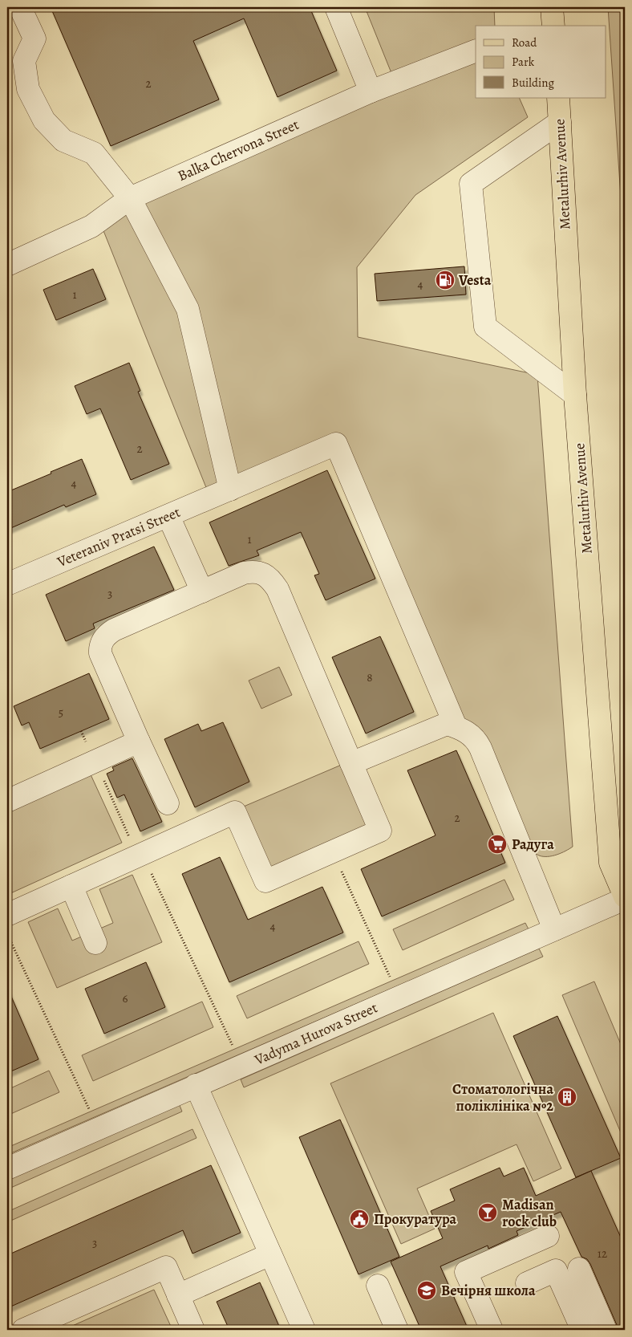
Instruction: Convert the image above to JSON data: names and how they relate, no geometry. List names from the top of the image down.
{
  "streets": {
    "main road": ["Metalurhiv Avenue"],
    "street": ["Balka Chervona Street", "Veteraniv Pratsi Street", "Vadyma Hurova Street"]
  },
  "crossings": [
    ["Metalurhiv Avenue", "Vadyma Hurova Street"]
  ],
  "places": {
    "fuel station": ["Vesta"],
    "supermarket": ["Радуга"],
    "building": ["Стоматологічна поліклініка №2"],
    "bar": ["Madisan rock club"],
    "public building": ["Прокуратура"],
    "school or university": ["Вечірня школа"]
  },
  "house_numbers": [
    "2",
    "4",
    "1",
    "2",
    "4",
    "1",
    "3",
    "8",
    "5",
    "2",
    "4",
    "6",
    "3",
    "12"
  ],
  "legend": ["Road", "Park", "Building"]
}
